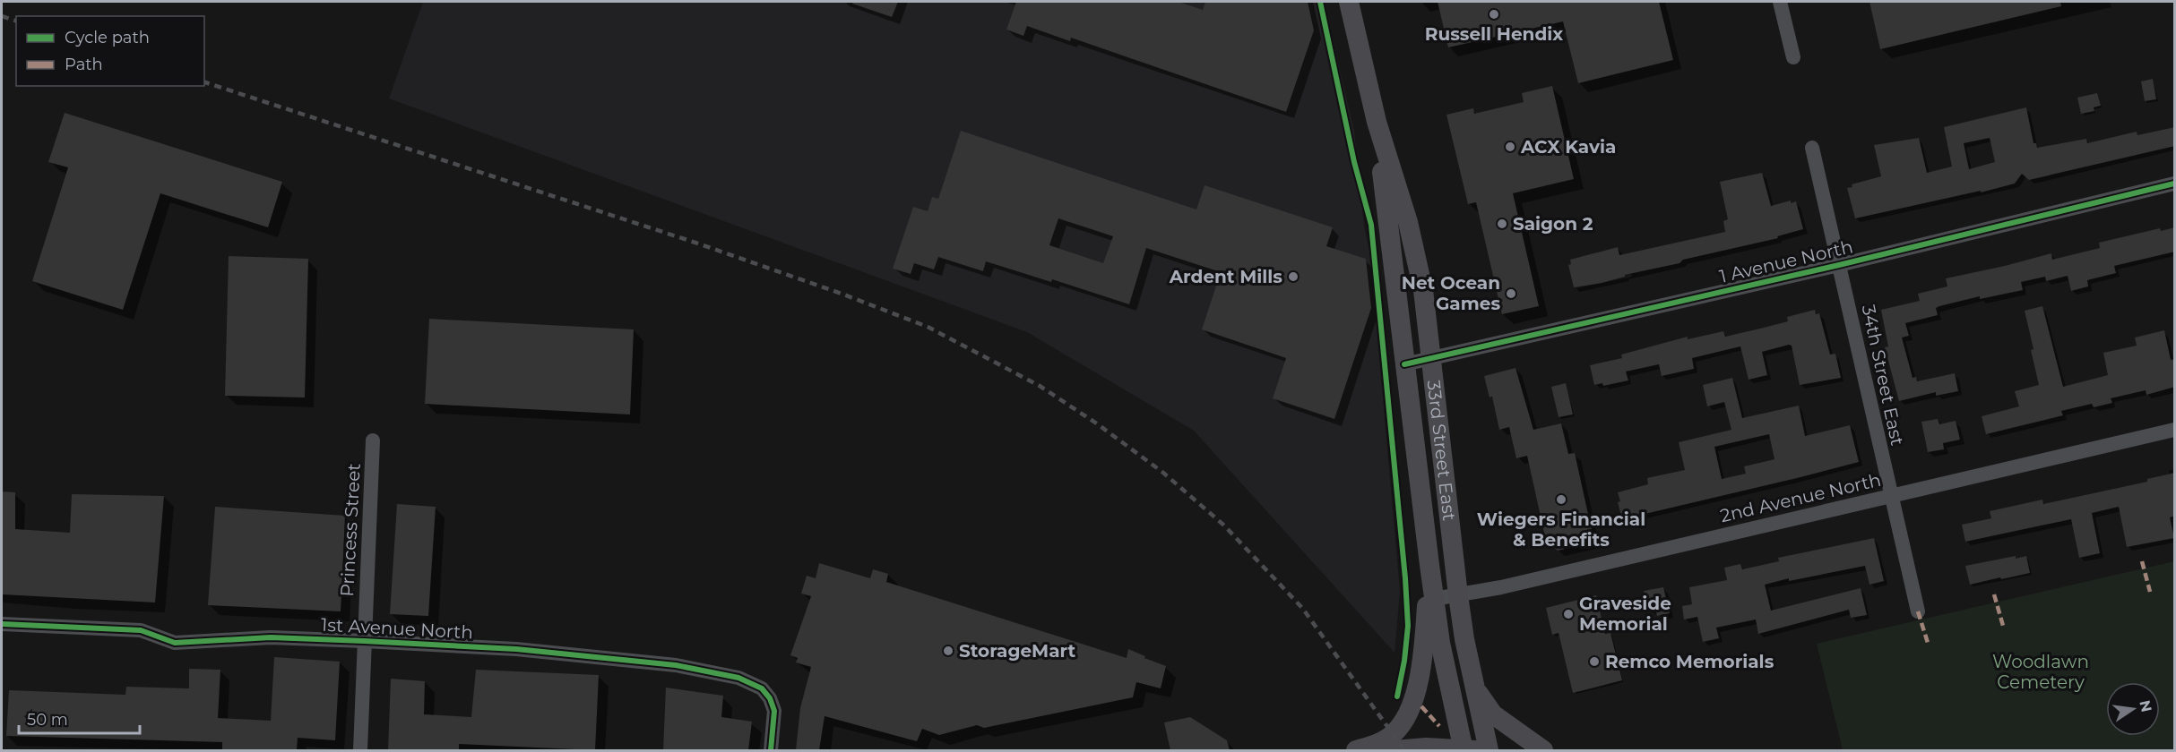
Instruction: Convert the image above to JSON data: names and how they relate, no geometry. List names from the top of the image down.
{
  "streets": {
    "main road": ["33rd Street East"],
    "street": [
      "1 Avenue North",
      "34th Street East",
      "2nd Avenue North",
      "Princess Street",
      "1st Avenue North"
    ]
  },
  "crossings": [
    ["1 Avenue North", "34th Street East"],
    ["1 Avenue North", "33rd Street East"],
    ["34th Street East", "2nd Avenue North"],
    ["33rd Street East", "2nd Avenue North"],
    ["Princess Street", "1st Avenue North"]
  ],
  "parks": ["Woodlawn Cemetery"],
  "places": [
    "Russell Hendix",
    "ACX Kavia",
    "Saigon 2",
    "Ardent Mills",
    "Net Ocean Games",
    "Wiegers Financial & Benefits",
    "Graveside Memorial",
    "StorageMart",
    "Remco Memorials"
  ],
  "legend": ["Cycle path", "Path"],
  "scale_bar": "50 m",
  "north": "right"
}
